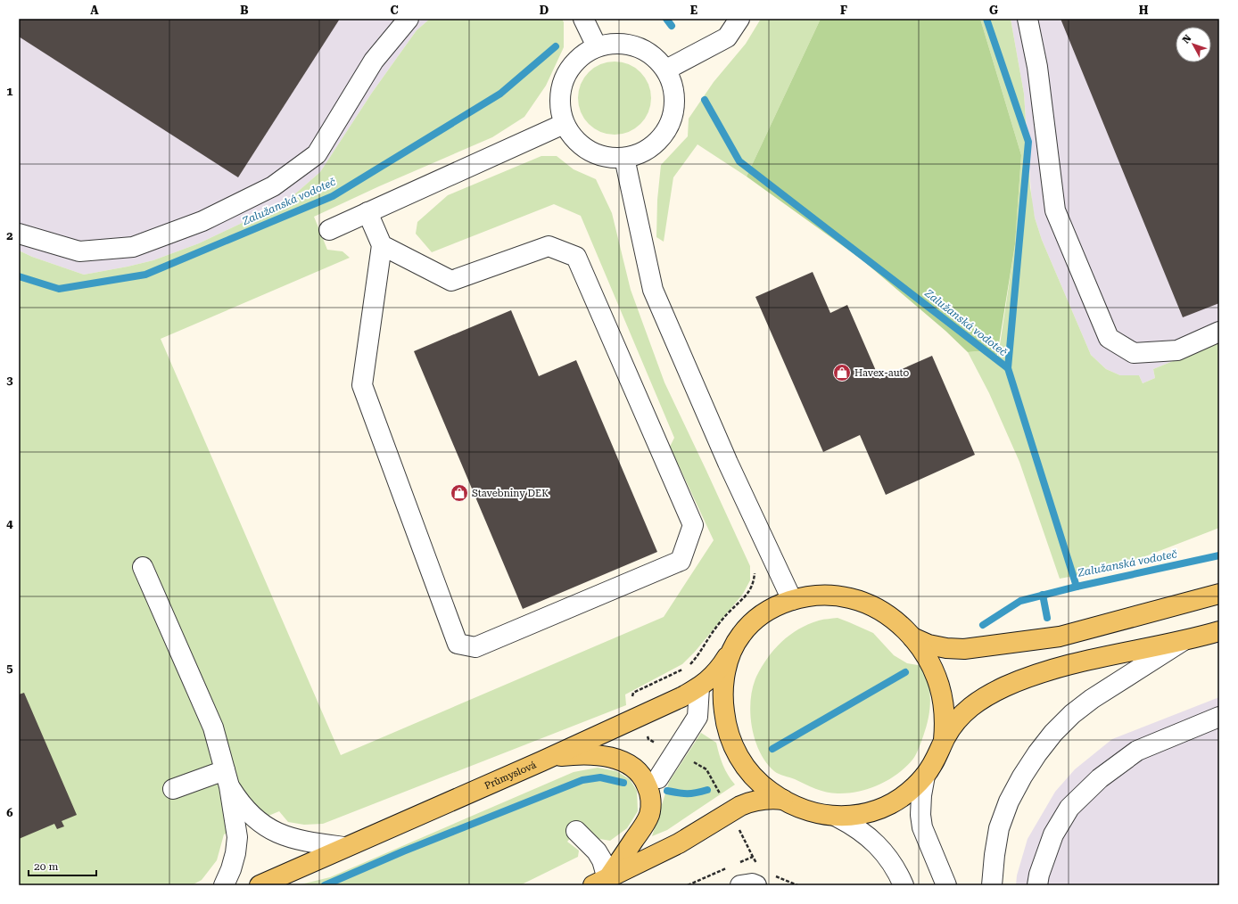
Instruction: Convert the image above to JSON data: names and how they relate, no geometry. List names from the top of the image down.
{
  "streets": {
    "main road": ["Průmyslová"]
  },
  "water": ["Zalužanská vodoteč"],
  "places": {
    "shop": ["Havex-auto", "Stavebniny DEK"]
  },
  "scale_bar": "20 m",
  "north": "top left",
  "grid": {
    "columns": [
      "A",
      "B",
      "C",
      "D",
      "E",
      "F",
      "G",
      "H"
    ],
    "rows": [
      "1",
      "2",
      "3",
      "4",
      "5",
      "6"
    ]
  }
}
